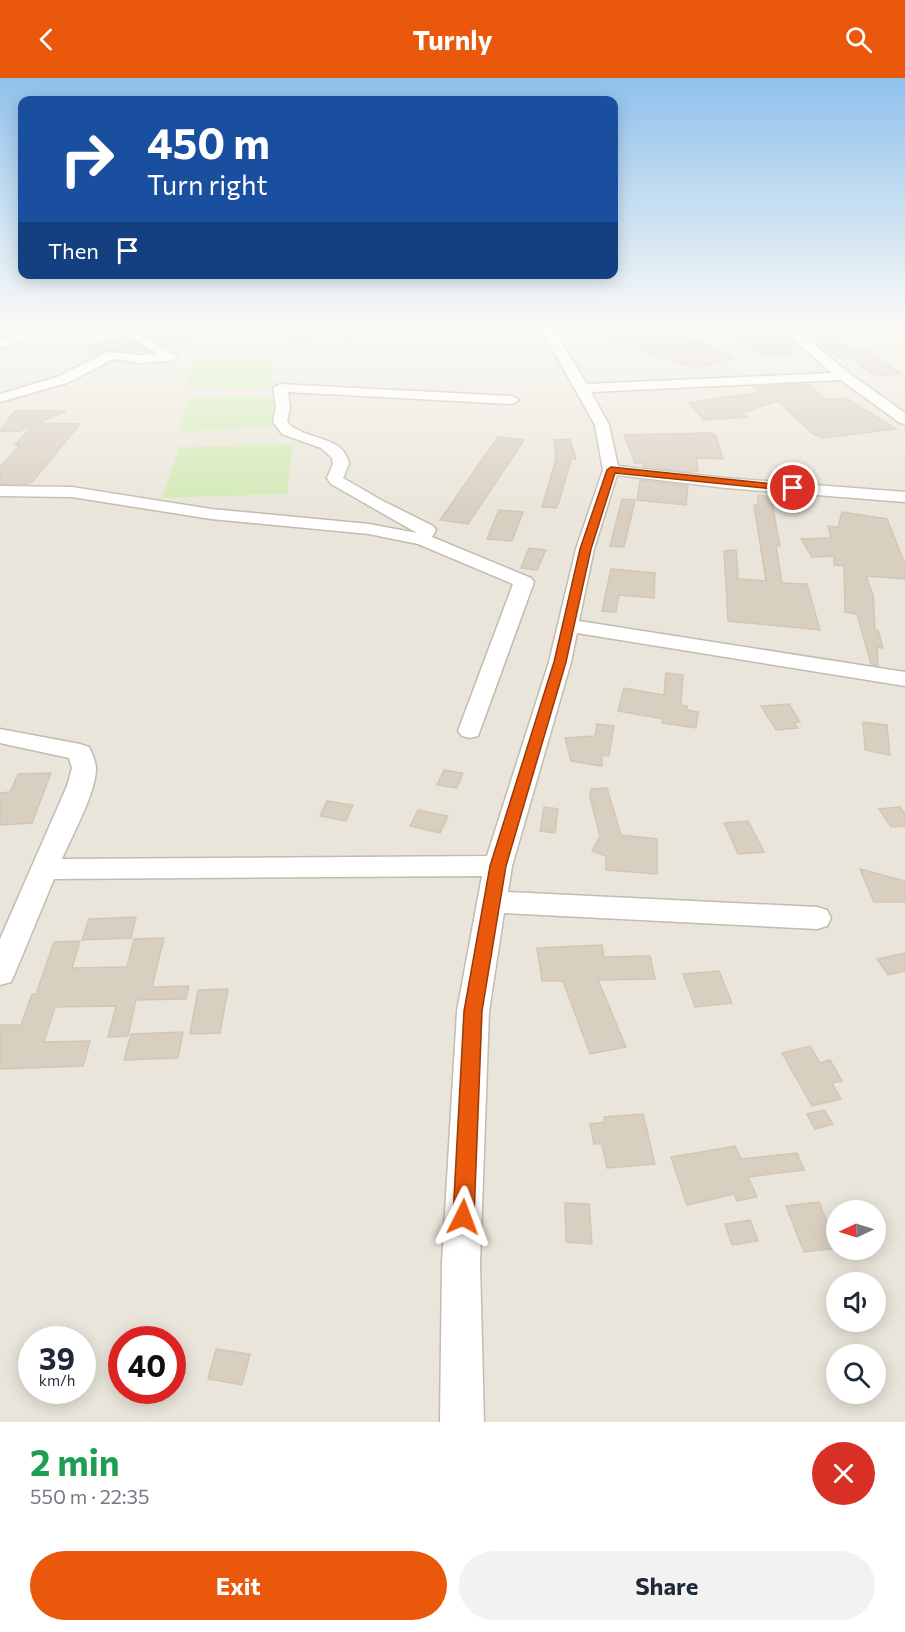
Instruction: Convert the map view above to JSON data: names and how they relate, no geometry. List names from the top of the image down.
{
  "north": "left",
  "page": {
    "header": "Turnly",
    "turn": ["450 m", "Turn right"],
    "then": "Then",
    "speed": "39 km/h",
    "limit": "40",
    "heading": ["2 min", "550 m · 22:35"],
    "buttons": ["Exit", "Share"]
  }
}
